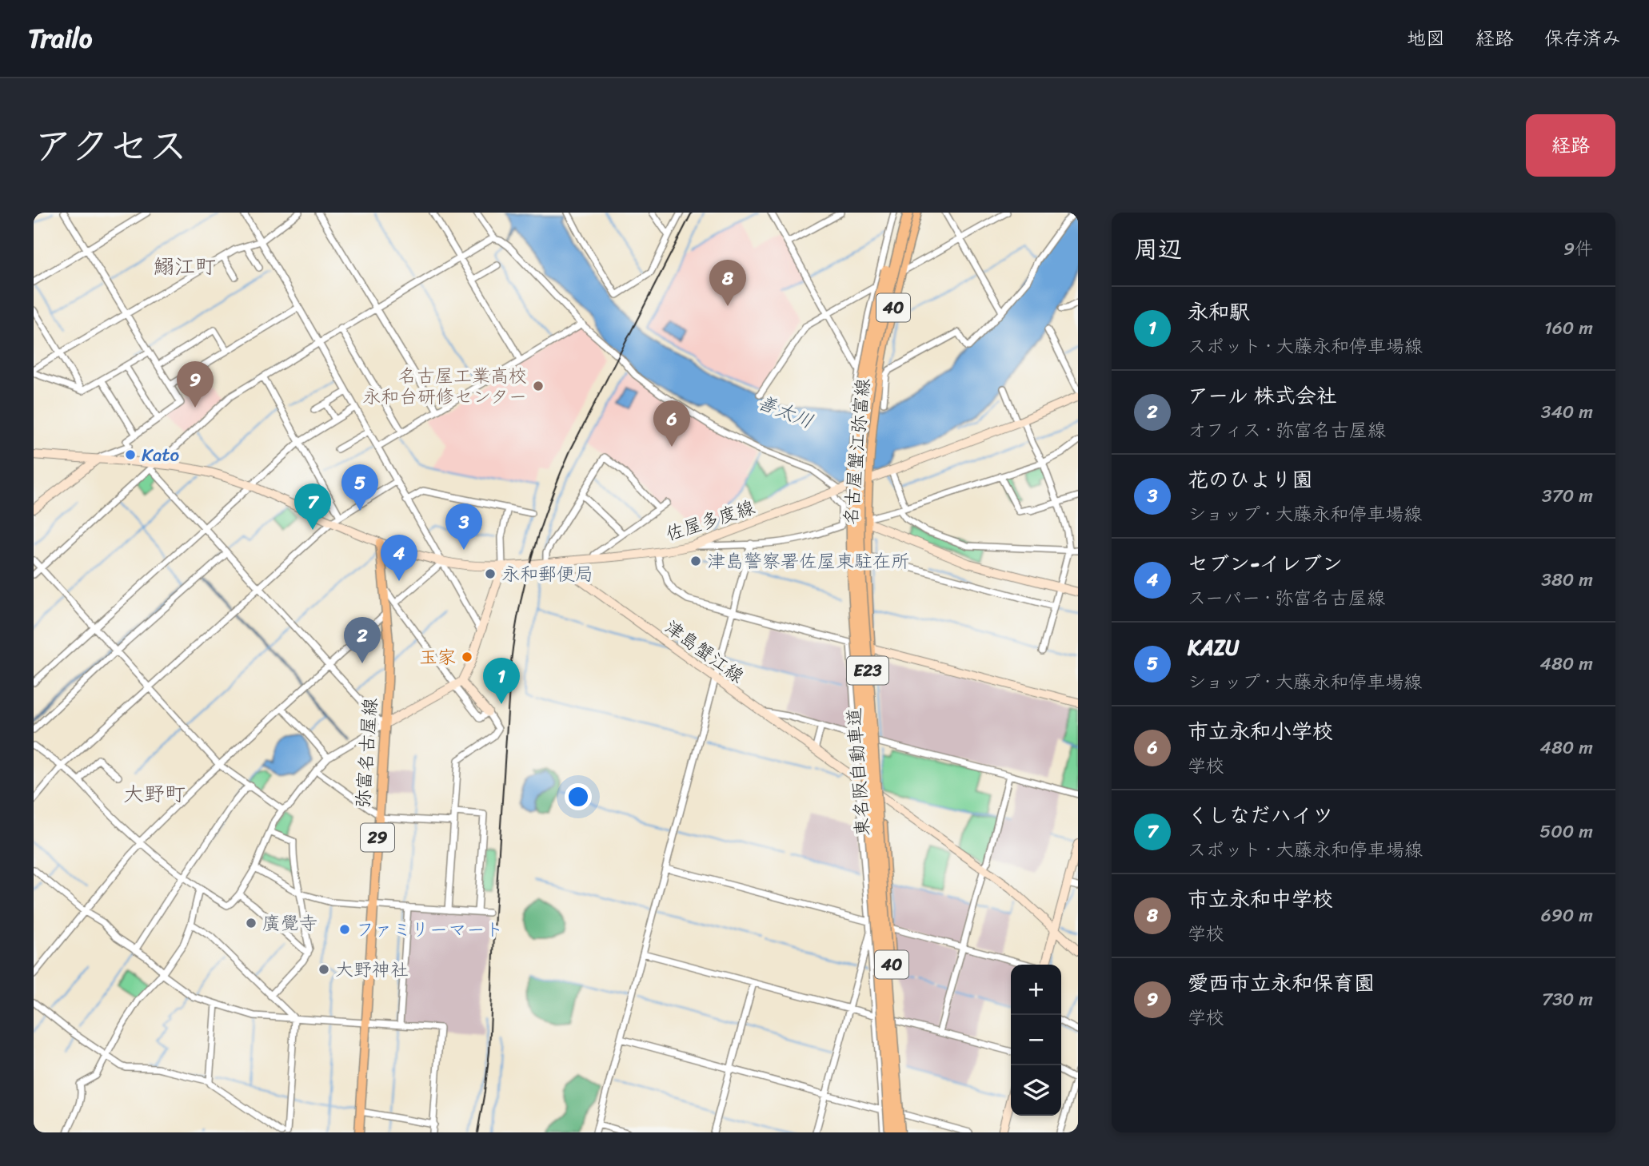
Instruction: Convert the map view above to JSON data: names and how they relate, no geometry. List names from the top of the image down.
{
  "streets": {
    "highway": ["E23", "東名阪自動車道"],
    "main road": [
      "40",
      "名古屋蟹江弥富線",
      "佐屋多度線",
      "津島蟹江線",
      "弥富名古屋線",
      "29"
    ]
  },
  "crossings": [
    ["名古屋蟹江弥富線", "佐屋多度線"],
    ["名古屋蟹江弥富線", "津島蟹江線"],
    ["名古屋蟹江弥富線", "東名阪自動車道"],
    ["佐屋多度線", "津島蟹江線"]
  ],
  "districts": ["鰯江町", "大野町"],
  "water": ["善太川"],
  "places": [
    "名古屋工業高校 永和台研修センター",
    "Kato",
    "津島警察署佐屋東駐在所",
    "永和郵便局",
    "玉家",
    "廣覺寺",
    "ファミリーマート",
    "大野神社"
  ],
  "page": {
    "header": "Trailo",
    "nav": ["地図", "経路", "保存済み"],
    "title": "アクセス",
    "buttons": "経路",
    "heading": ["周辺", "9件"],
    "pins": [
      "8",
      "9",
      "6",
      "5",
      "7",
      "3",
      "4",
      "2",
      "1"
    ],
    "list": [
      {
        "mark": "1",
        "name": "永和駅",
        "note": "スポット · 大藤永和停車場線",
        "value": "160 m"
      },
      {
        "mark": "2",
        "name": "アール 株式会社",
        "note": "オフィス · 弥富名古屋線",
        "value": "340 m"
      },
      {
        "mark": "3",
        "name": "花のひより園",
        "note": "ショップ · 大藤永和停車場線",
        "value": "370 m"
      },
      {
        "mark": "4",
        "name": "セブン-イレブン",
        "note": "スーパー · 弥富名古屋線",
        "value": "380 m"
      },
      {
        "mark": "5",
        "name": "KAZU",
        "note": "ショップ · 大藤永和停車場線",
        "value": "480 m"
      },
      {
        "mark": "6",
        "name": "市立永和小学校",
        "note": "学校",
        "value": "480 m"
      },
      {
        "mark": "7",
        "name": "くしなだハイツ",
        "note": "スポット · 大藤永和停車場線",
        "value": "500 m"
      },
      {
        "mark": "8",
        "name": "市立永和中学校",
        "note": "学校",
        "value": "690 m"
      },
      {
        "mark": "9",
        "name": "愛西市立永和保育園",
        "note": "学校",
        "value": "730 m"
      }
    ],
    "map_buttons": ["+", "−"]
  }
}
